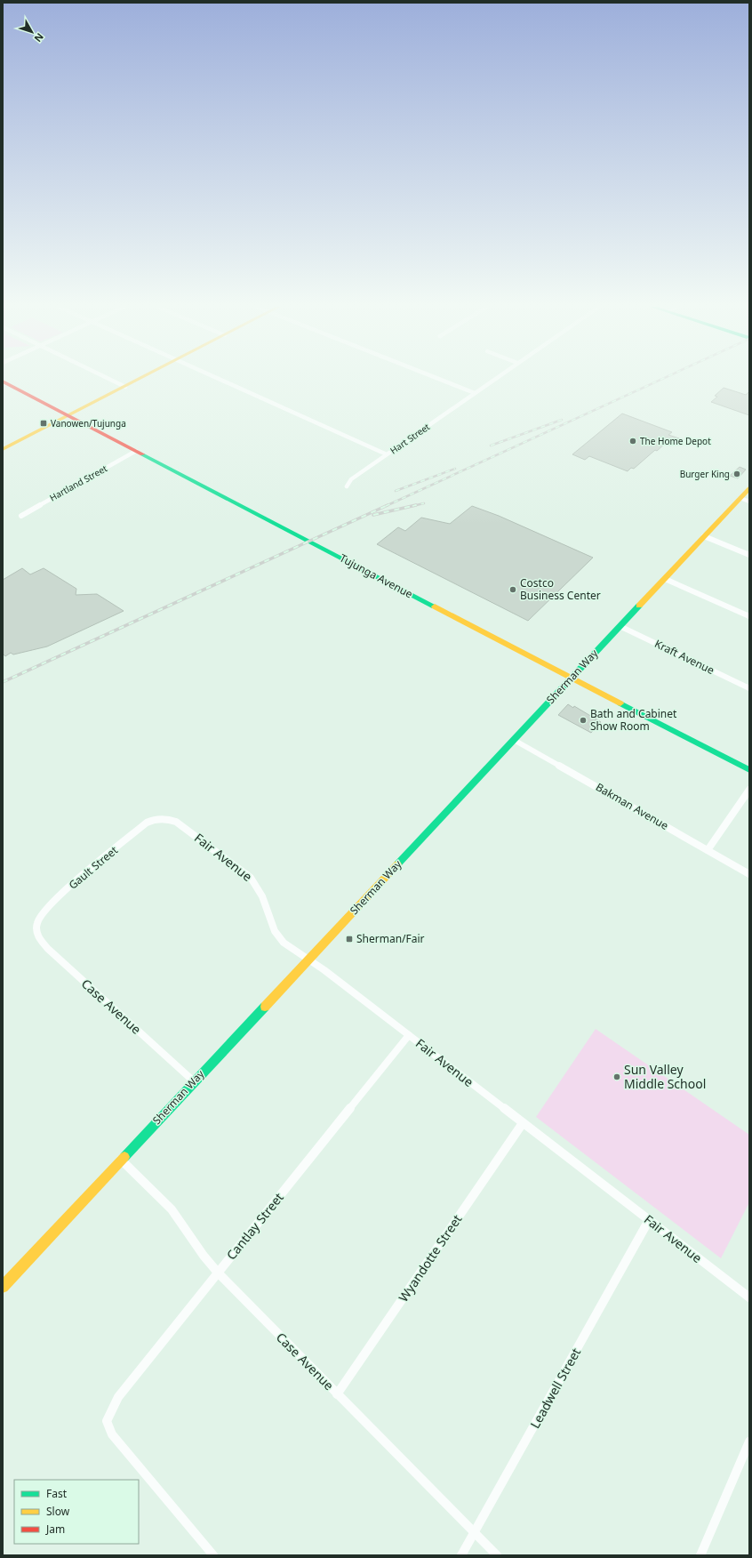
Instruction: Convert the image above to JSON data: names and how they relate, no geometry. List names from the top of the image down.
{
  "streets": {
    "main road": ["Tujunga Avenue", "Sherman Way"],
    "street": [
      "Hart Street",
      "Hartland Street",
      "Kraft Avenue",
      "Bakman Avenue",
      "Fair Avenue",
      "Gault Street",
      "Case Avenue",
      "Cantlay Street",
      "Wyandotte Street",
      "Leadwell Street"
    ]
  },
  "crossings": [
    ["Hartland Street", "Tujunga Avenue"],
    ["Tujunga Avenue", "Sherman Way"],
    ["Kraft Avenue", "Sherman Way"],
    ["Sherman Way", "Bakman Avenue"],
    ["Sherman Way", "Fair Avenue"],
    ["Sherman Way", "Case Avenue"],
    ["Fair Avenue", "Gault Street"],
    ["Fair Avenue", "Cantlay Street"],
    ["Fair Avenue", "Wyandotte Street"],
    ["Fair Avenue", "Leadwell Street"],
    ["Gault Street", "Case Avenue"],
    ["Case Avenue", "Cantlay Street"],
    ["Case Avenue", "Wyandotte Street"],
    ["Case Avenue", "Leadwell Street"]
  ],
  "places": {
    "transit": ["Vanowen/Tujunga", "Sherman/Fair"],
    "other": [
      "The Home Depot",
      "Burger King",
      "Costco Business Center",
      "Bath and Cabinet Show Room",
      "Sun Valley Middle School"
    ]
  },
  "legend": ["Fast", "Slow", "Jam"],
  "north": "bottom right"
}
